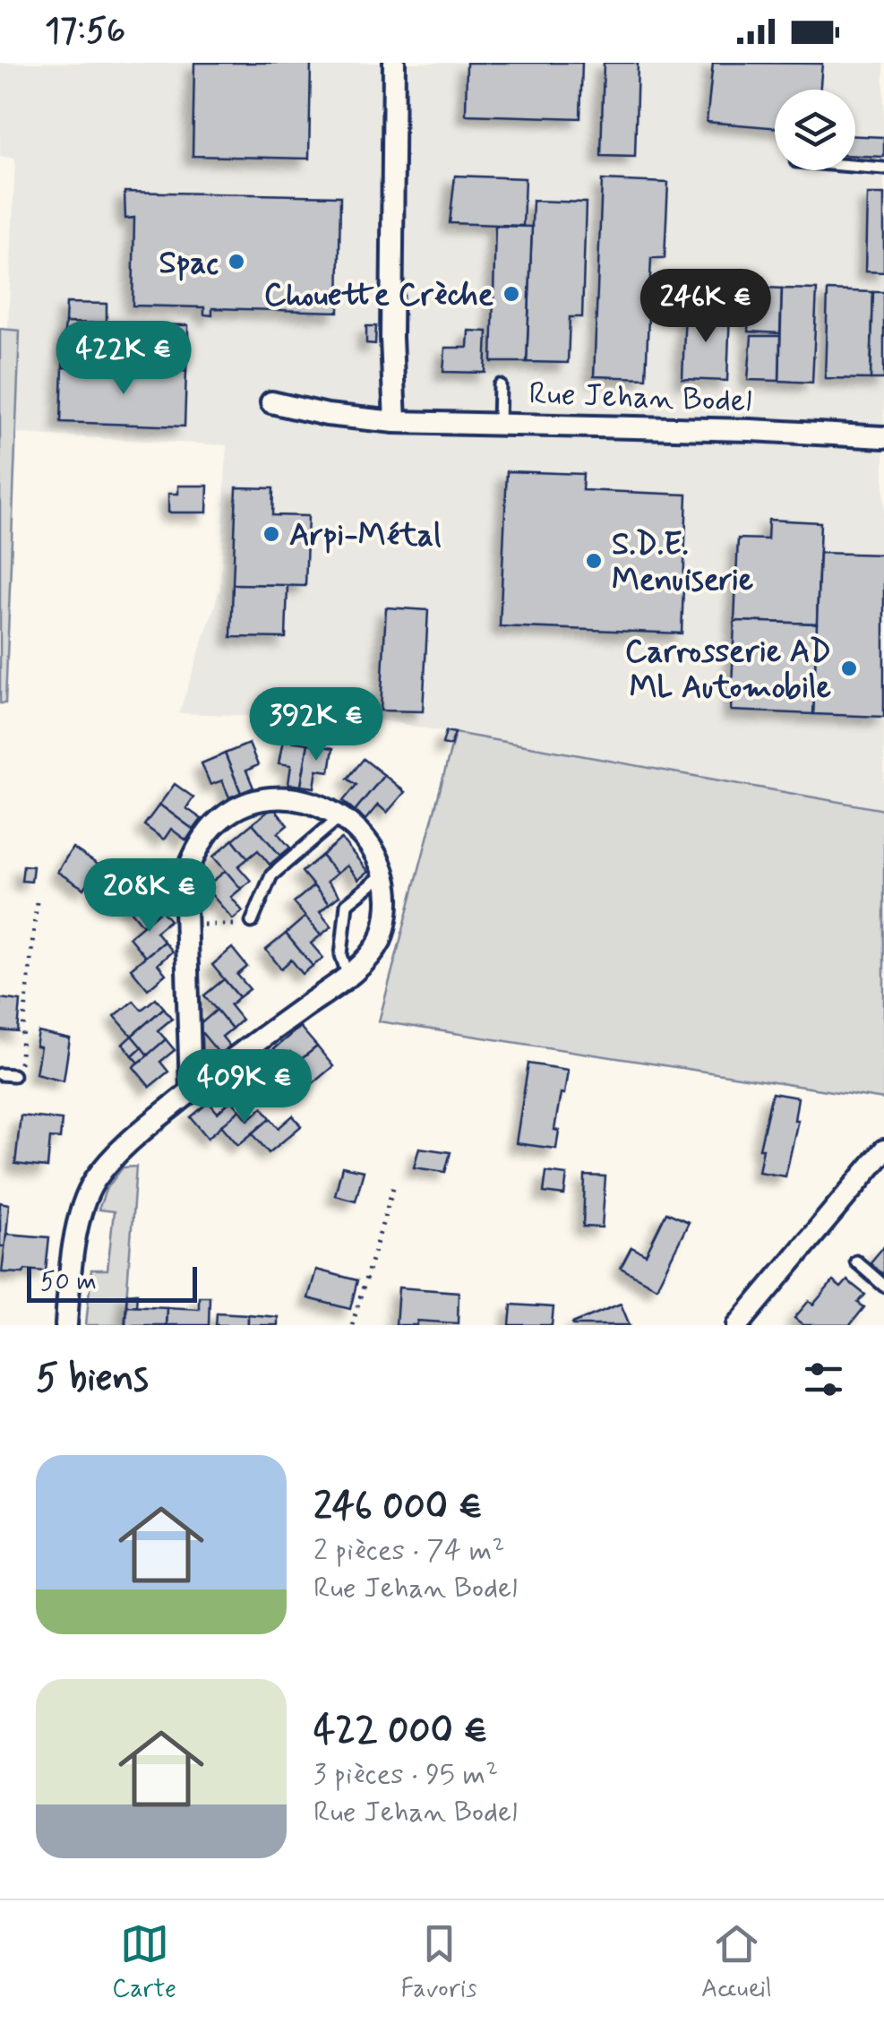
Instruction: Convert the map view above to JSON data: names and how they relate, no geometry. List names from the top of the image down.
{
  "streets": {
    "street": ["Rue Jehan Bodel"]
  },
  "places": [
    "Spac",
    "Chouette Crèche",
    "Arpi-Métal",
    "S.D.E. Menuiserie",
    "Carrosserie AD ML Automobile"
  ],
  "scale_bar": "50 m",
  "page": {
    "status": "17:56",
    "price": [
      "246K €",
      "422K €",
      "392K €",
      "208K €",
      "409K €"
    ],
    "scale": "50 m",
    "heading": "5 biens",
    "list": [
      {
        "name": "246 000 €",
        "note": "2 pièces · 74 m² · Rue Jehan Bodel"
      },
      {
        "name": "422 000 €",
        "note": "3 pièces · 95 m² · Rue Jehan Bodel"
      }
    ],
    "tabs": ["Carte", "Favoris", "Accueil"]
  }
}
